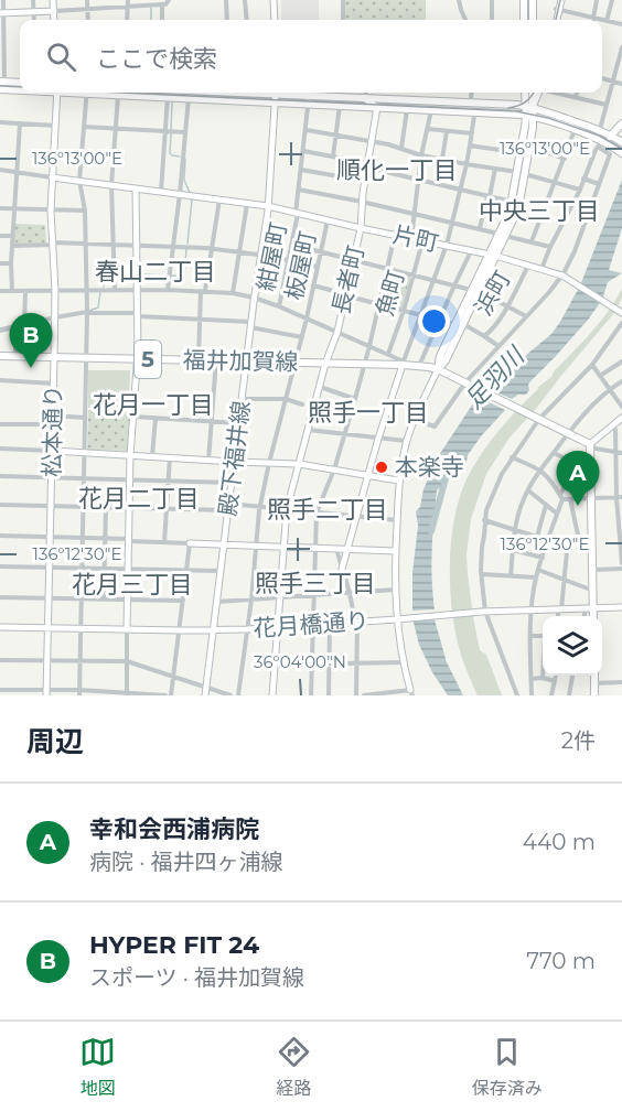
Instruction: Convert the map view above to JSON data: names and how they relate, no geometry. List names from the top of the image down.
{
  "streets": {
    "main road": ["5", "福井加賀線"],
    "street": [
      "片町",
      "紺屋町",
      "板屋町",
      "長者町",
      "魚町",
      "浜町",
      "松本通り",
      "殿下福井線",
      "花月橋通り"
    ]
  },
  "crossings": [
    ["片町", "紺屋町"],
    ["片町", "板屋町"],
    ["片町", "長者町"],
    ["片町", "魚町"],
    ["片町", "浜町"],
    ["片町", "松本通り"],
    ["片町", "殿下福井線"],
    ["板屋町", "福井加賀線"],
    ["板屋町", "花月橋通り"],
    ["長者町", "福井加賀線"],
    ["長者町", "花月橋通り"],
    ["5", "福井加賀線"],
    ["福井加賀線", "松本通り"],
    ["福井加賀線", "殿下福井線"],
    ["松本通り", "花月橋通り"],
    ["殿下福井線", "花月橋通り"]
  ],
  "districts": [
    "順化一丁目",
    "中央三丁目",
    "春山二丁目",
    "花月一丁目",
    "照手一丁目",
    "花月二丁目",
    "照手二丁目",
    "照手三丁目",
    "花月三丁目"
  ],
  "water": ["足羽川"],
  "places": ["本楽寺"],
  "page": {
    "search": "ここで検索",
    "pins": ["B", "A"],
    "heading": ["周辺", "2件"],
    "list": [
      {
        "mark": "A",
        "name": "幸和会西浦病院",
        "note": "病院 · 福井四ヶ浦線",
        "value": "440 m"
      },
      {
        "mark": "B",
        "name": "HYPER FIT 24",
        "note": "スポーツ · 福井加賀線",
        "value": "770 m"
      }
    ],
    "nav": ["地図", "経路", "保存済み"]
  },
  "coordinates": ["136°13'00\"E", "136°12'30\"E", "36°04'00\"N"]
}
